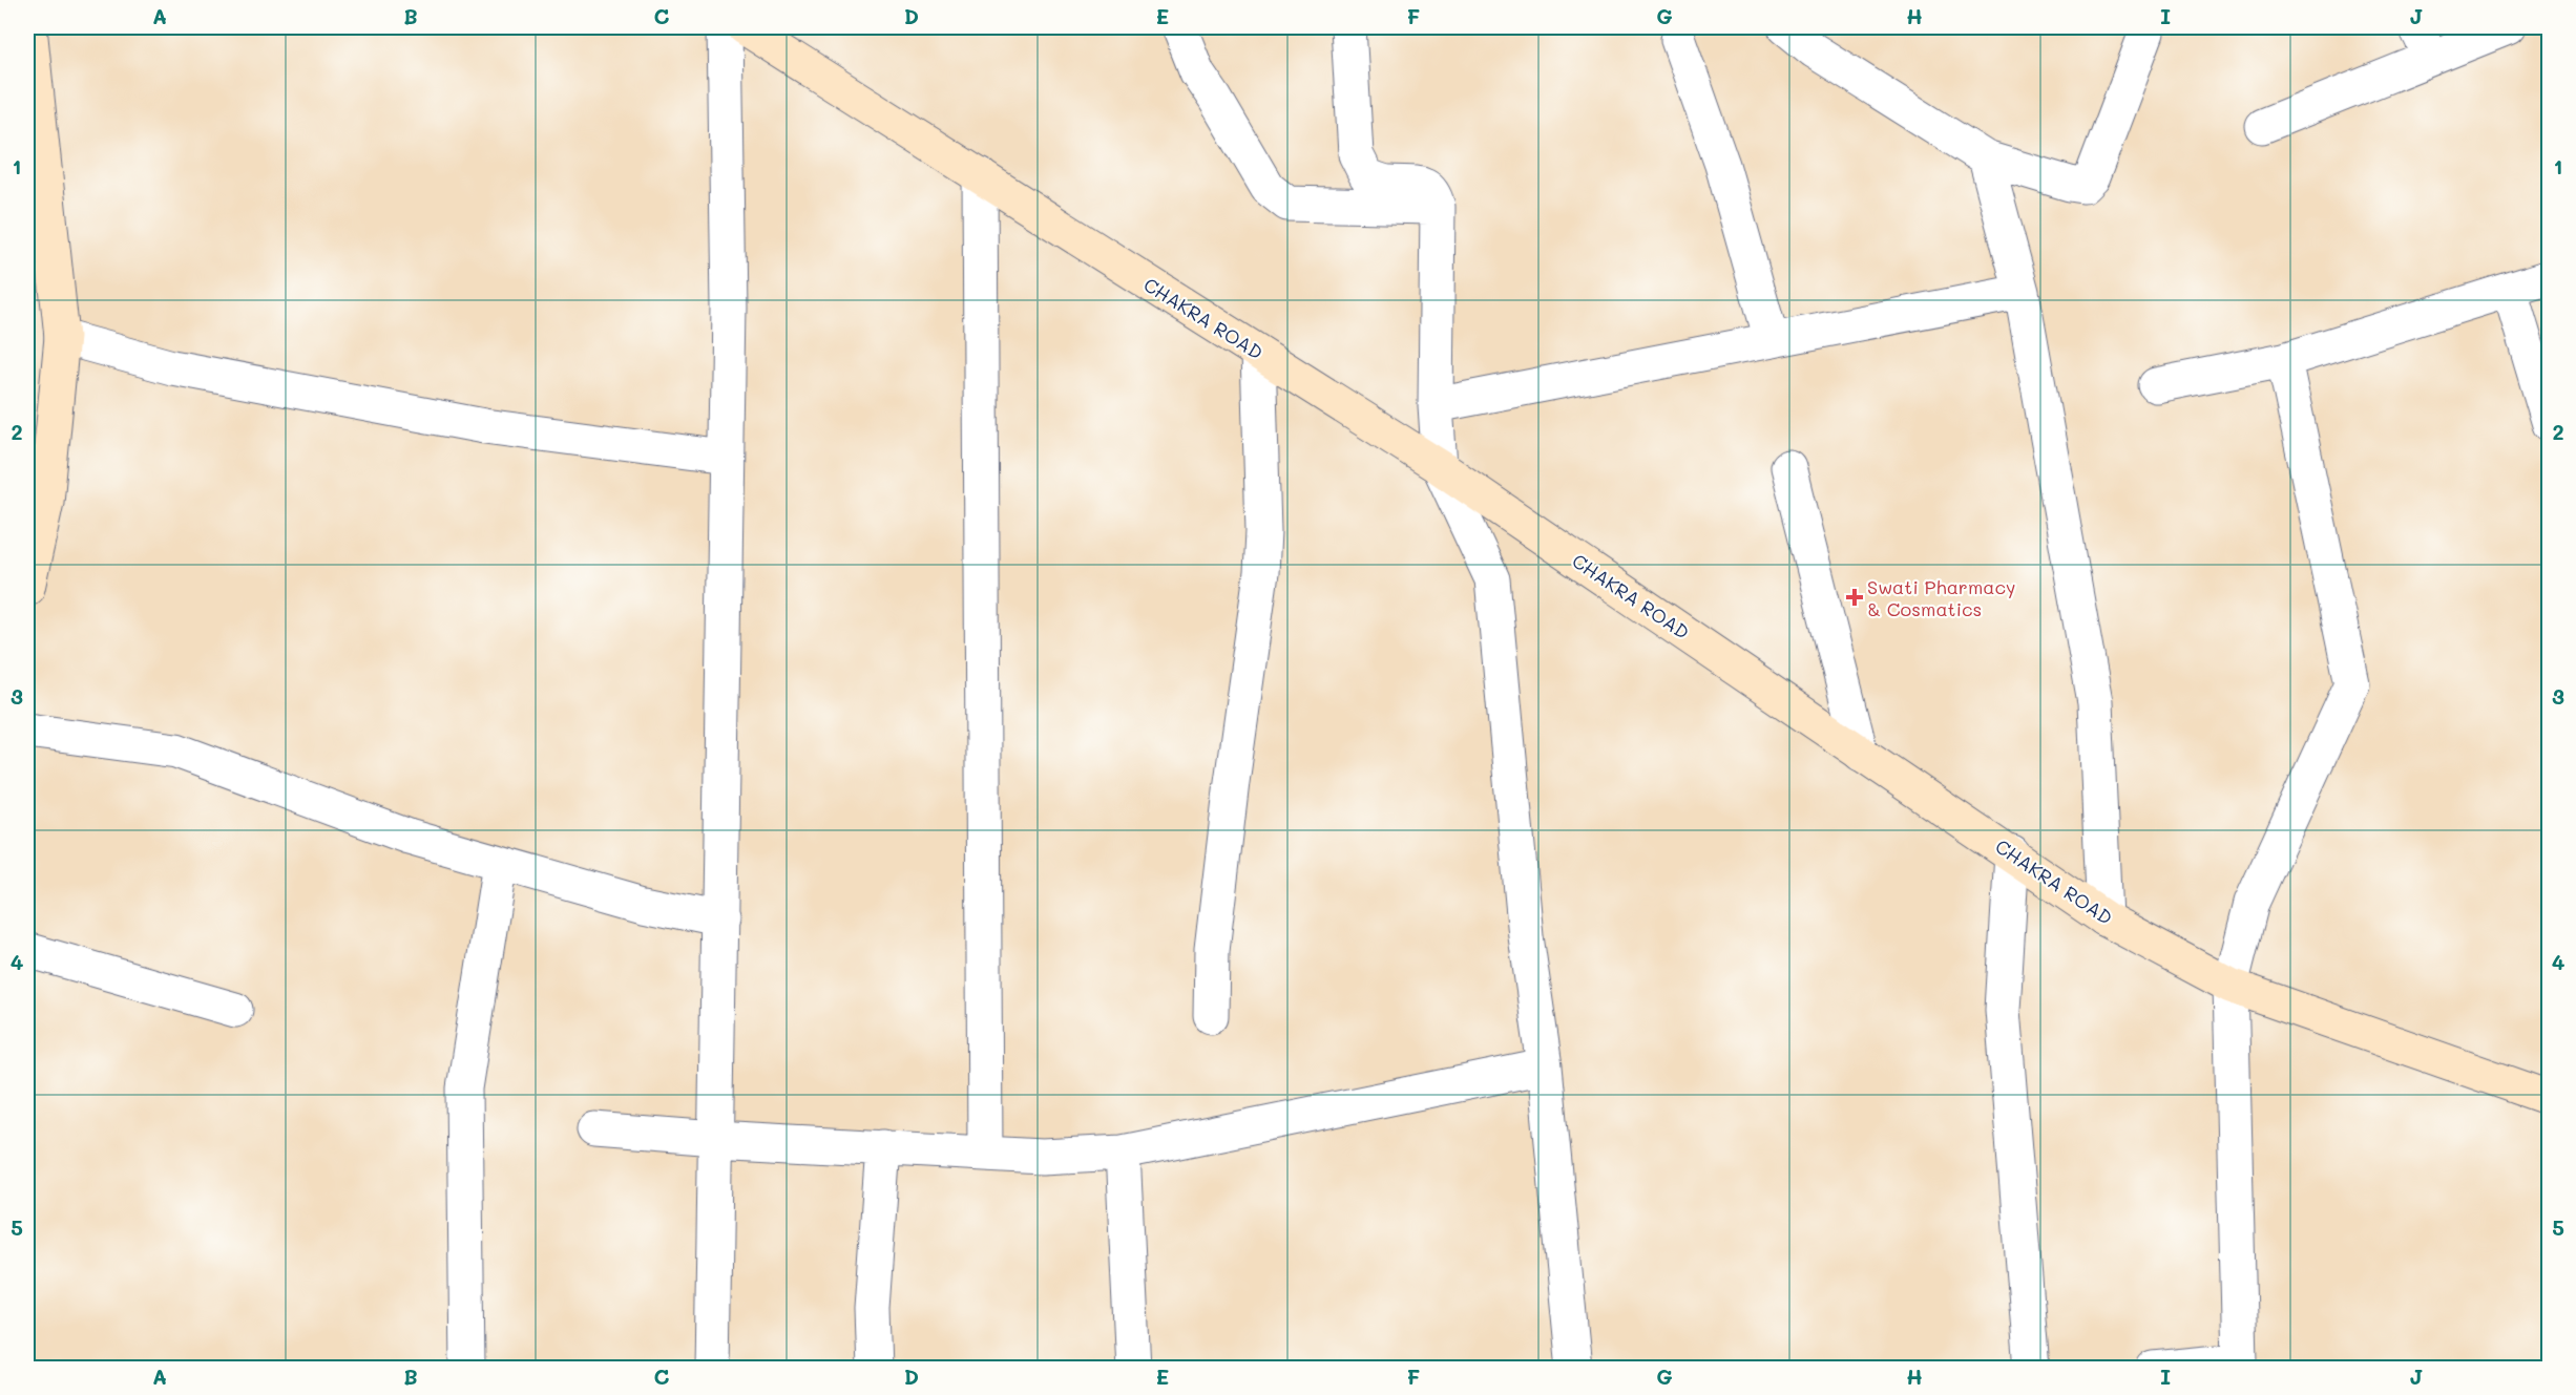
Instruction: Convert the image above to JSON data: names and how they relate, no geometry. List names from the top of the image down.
{
  "streets": {
    "main road": ["CHAKRA ROAD"]
  },
  "places": {
    "health": ["Swati Pharmacy & Cosmatics"]
  },
  "grid": {
    "columns": [
      "A",
      "B",
      "C",
      "D",
      "E",
      "F",
      "G",
      "H",
      "I",
      "J"
    ],
    "rows": [
      "1",
      "2",
      "3",
      "4",
      "5"
    ]
  }
}
